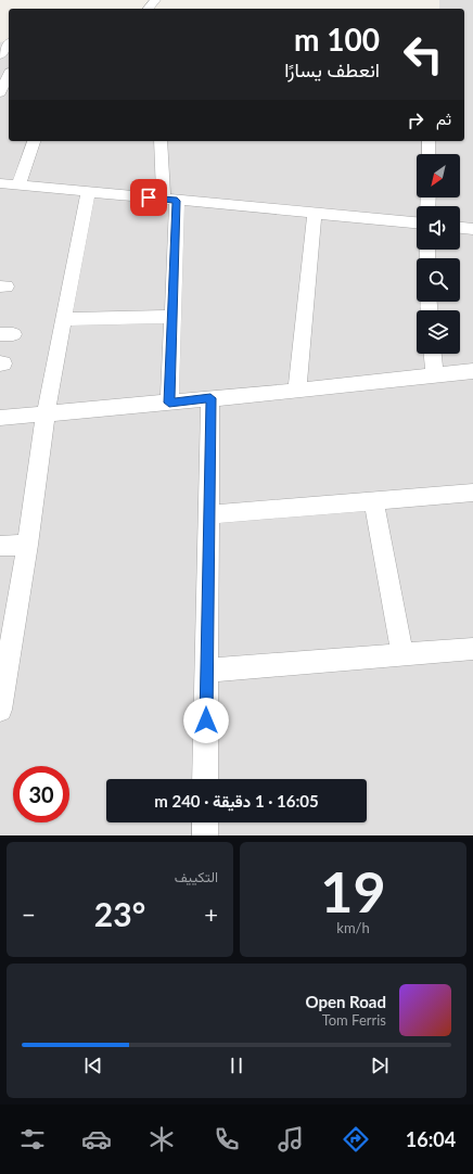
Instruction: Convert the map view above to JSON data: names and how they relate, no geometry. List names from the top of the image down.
{
  "north": "bottom left",
  "page": {
    "turn": ["100 m", "انعطف يسارًا"],
    "then": "ثم",
    "limit": "30",
    "trip": "16:05 · 1 دقيقة · 240 m",
    "tile": [
      ["19", "km/h"],
      "التكييف"
    ],
    "heat": ["−", "23°", "+"],
    "song": ["Open Road", "Tom Ferris"],
    "tabs": "16:04"
  }
}
